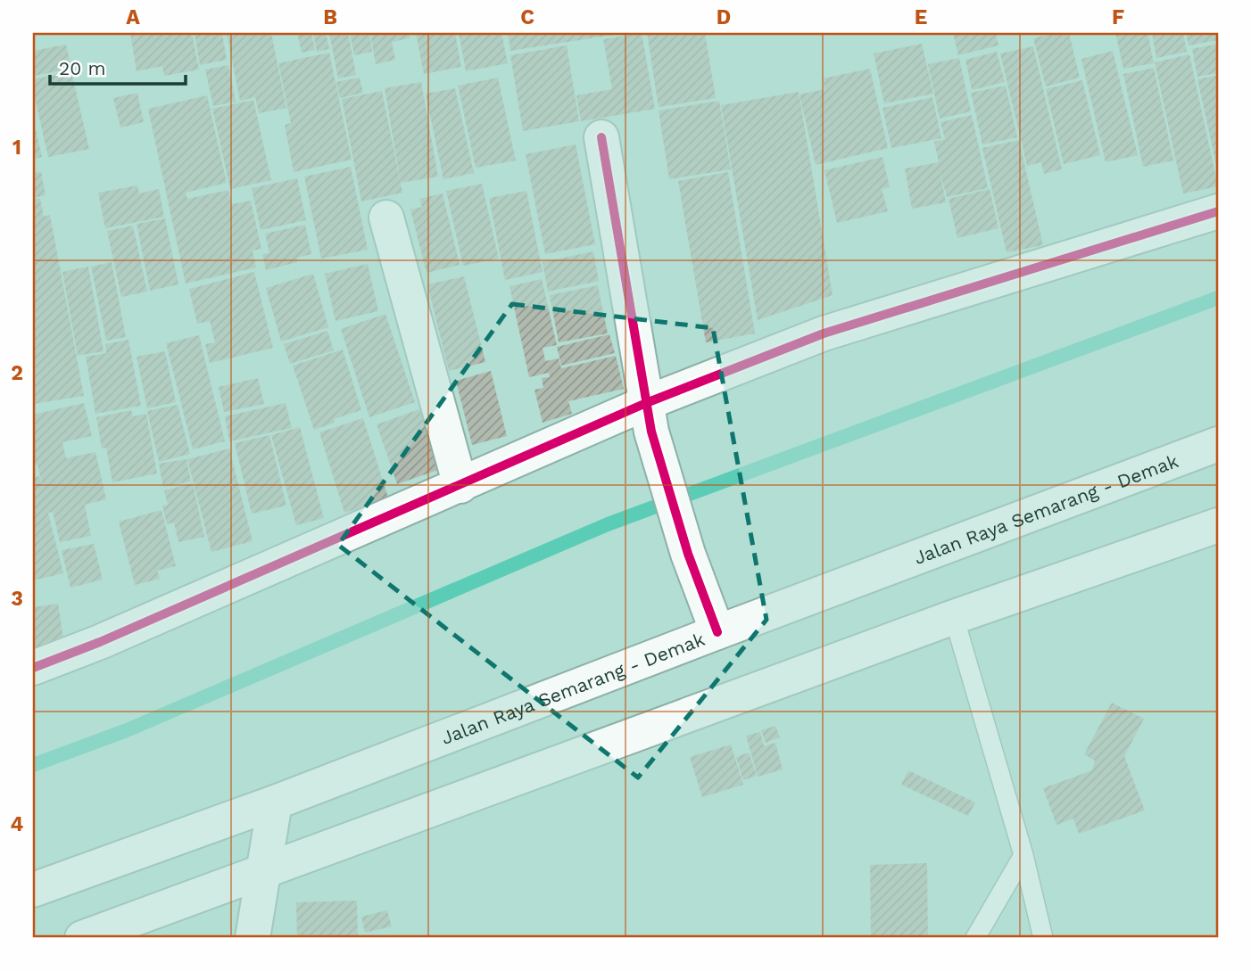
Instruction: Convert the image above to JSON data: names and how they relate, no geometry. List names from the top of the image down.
{
  "streets": {
    "main road": ["Jalan Raya Semarang - Demak"]
  },
  "scale_bar": "20 m",
  "grid": {
    "columns": [
      "A",
      "B",
      "C",
      "D",
      "E",
      "F"
    ],
    "rows": [
      "1",
      "2",
      "3",
      "4"
    ]
  }
}
